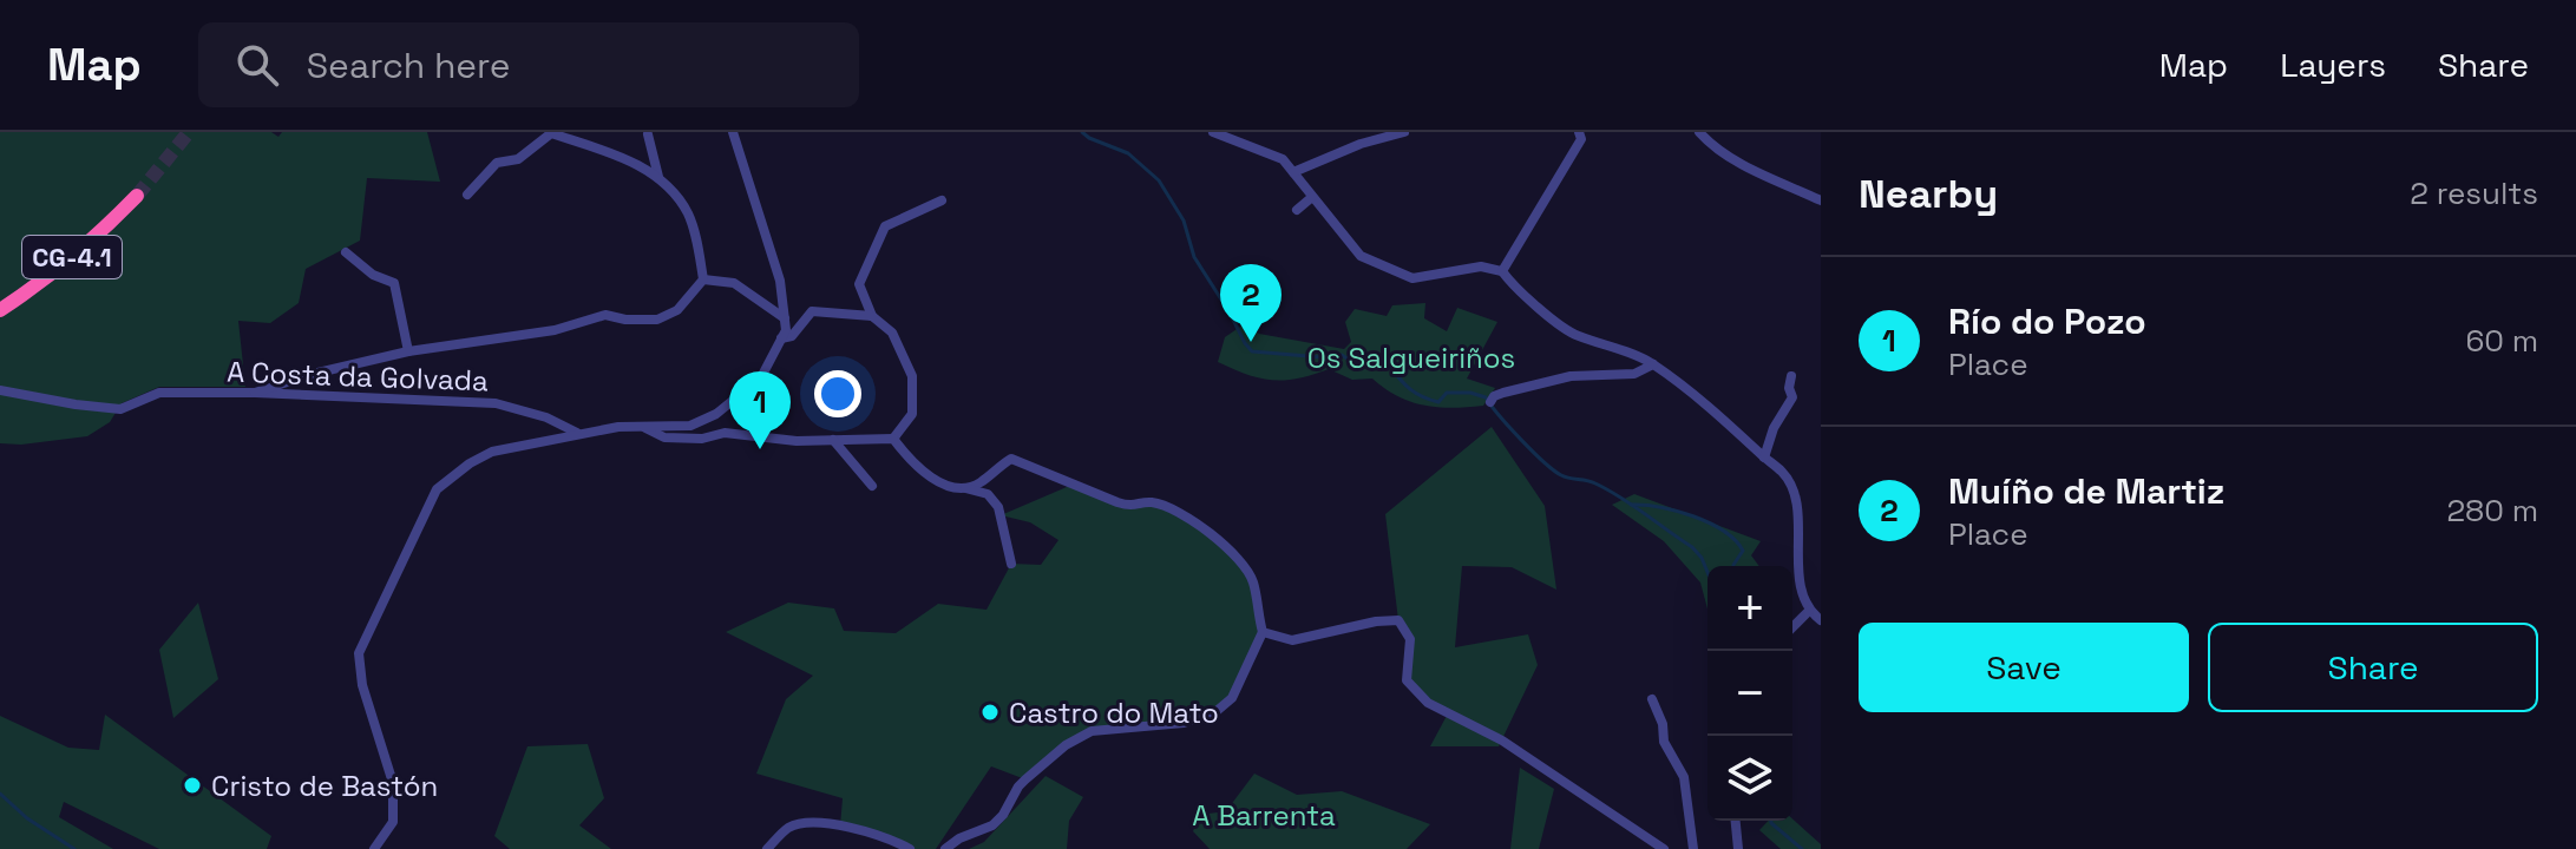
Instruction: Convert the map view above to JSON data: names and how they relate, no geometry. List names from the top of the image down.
{
  "streets": {
    "highway": ["CG-4.1"],
    "street": ["A Costa da Golvada"]
  },
  "parks": ["Os Salgueiriños", "A Barrenta"],
  "places": ["Castro do Mato", "Cristo de Bastón"],
  "page": {
    "header": "Map",
    "search": "Search here",
    "nav": ["Map", "Layers", "Share"],
    "heading": ["Nearby", "2 results"],
    "list": [
      {
        "mark": "1",
        "name": "Río do Pozo",
        "note": "Place",
        "value": "60 m"
      },
      {
        "mark": "2",
        "name": "Muíño de Martiz",
        "note": "Place",
        "value": "280 m"
      }
    ],
    "pins": ["2", "1"],
    "map_buttons": ["+", "−"],
    "buttons": ["Save", "Share"]
  }
}
